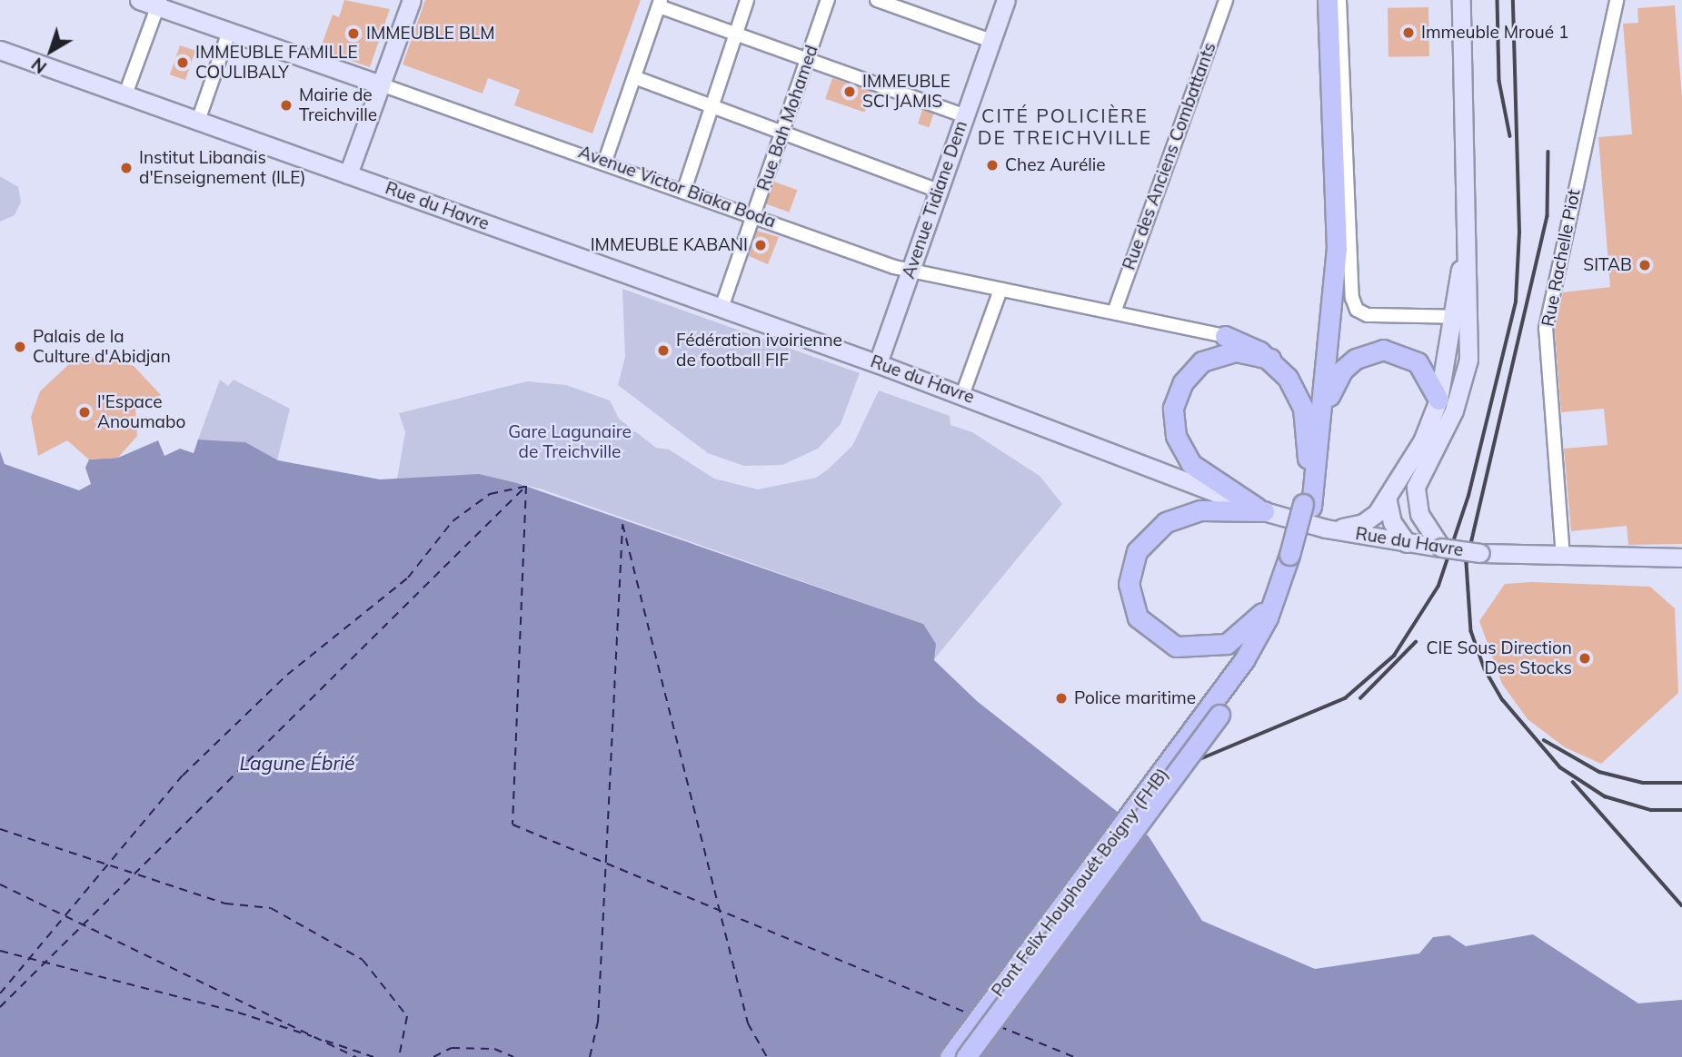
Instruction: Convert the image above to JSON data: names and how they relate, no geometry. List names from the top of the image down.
{
  "streets": {
    "main road": ["Pont Felix Houphouét Boigny (FHB)"],
    "street": [
      "Rue Bah Mohamed",
      "Rue des Anciens Combattants",
      "Avenue Victor Biaka Boda",
      "Avenue Tidiane Dem",
      "Rue du Havre",
      "Rue Rachelle Piot"
    ]
  },
  "crossings": [
    ["Rue Bah Mohamed", "Avenue Victor Biaka Boda"],
    ["Rue Bah Mohamed", "Rue du Havre"],
    ["Rue des Anciens Combattants", "Avenue Victor Biaka Boda"],
    ["Avenue Victor Biaka Boda", "Avenue Tidiane Dem"],
    ["Avenue Tidiane Dem", "Rue du Havre"],
    ["Rue du Havre", "Rue Rachelle Piot"]
  ],
  "districts": ["CITÉ POLICIÈRE DE TREICHVILLE"],
  "water": ["Lagune Ébrié"],
  "parks": ["Gare Lagunaire de Treichville"],
  "places": [
    "Immeuble Mroué 1",
    "IMMEUBLE BLM",
    "IMMEUBLE FAMILLE COULIBALY",
    "IMMEUBLE SCI JAMIS",
    "Mairie de Treichville",
    "Chez Aurélie",
    "Institut Libanais d'Enseignement (ILE)",
    "IMMEUBLE KABANI",
    "SITAB",
    "Palais de la Culture d'Abidjan",
    "Fédération ivoirienne de football FIF",
    "l'Espace Anoumabo",
    "CIE Sous Direction Des Stocks",
    "Police maritime"
  ],
  "north": "bottom left"
}
